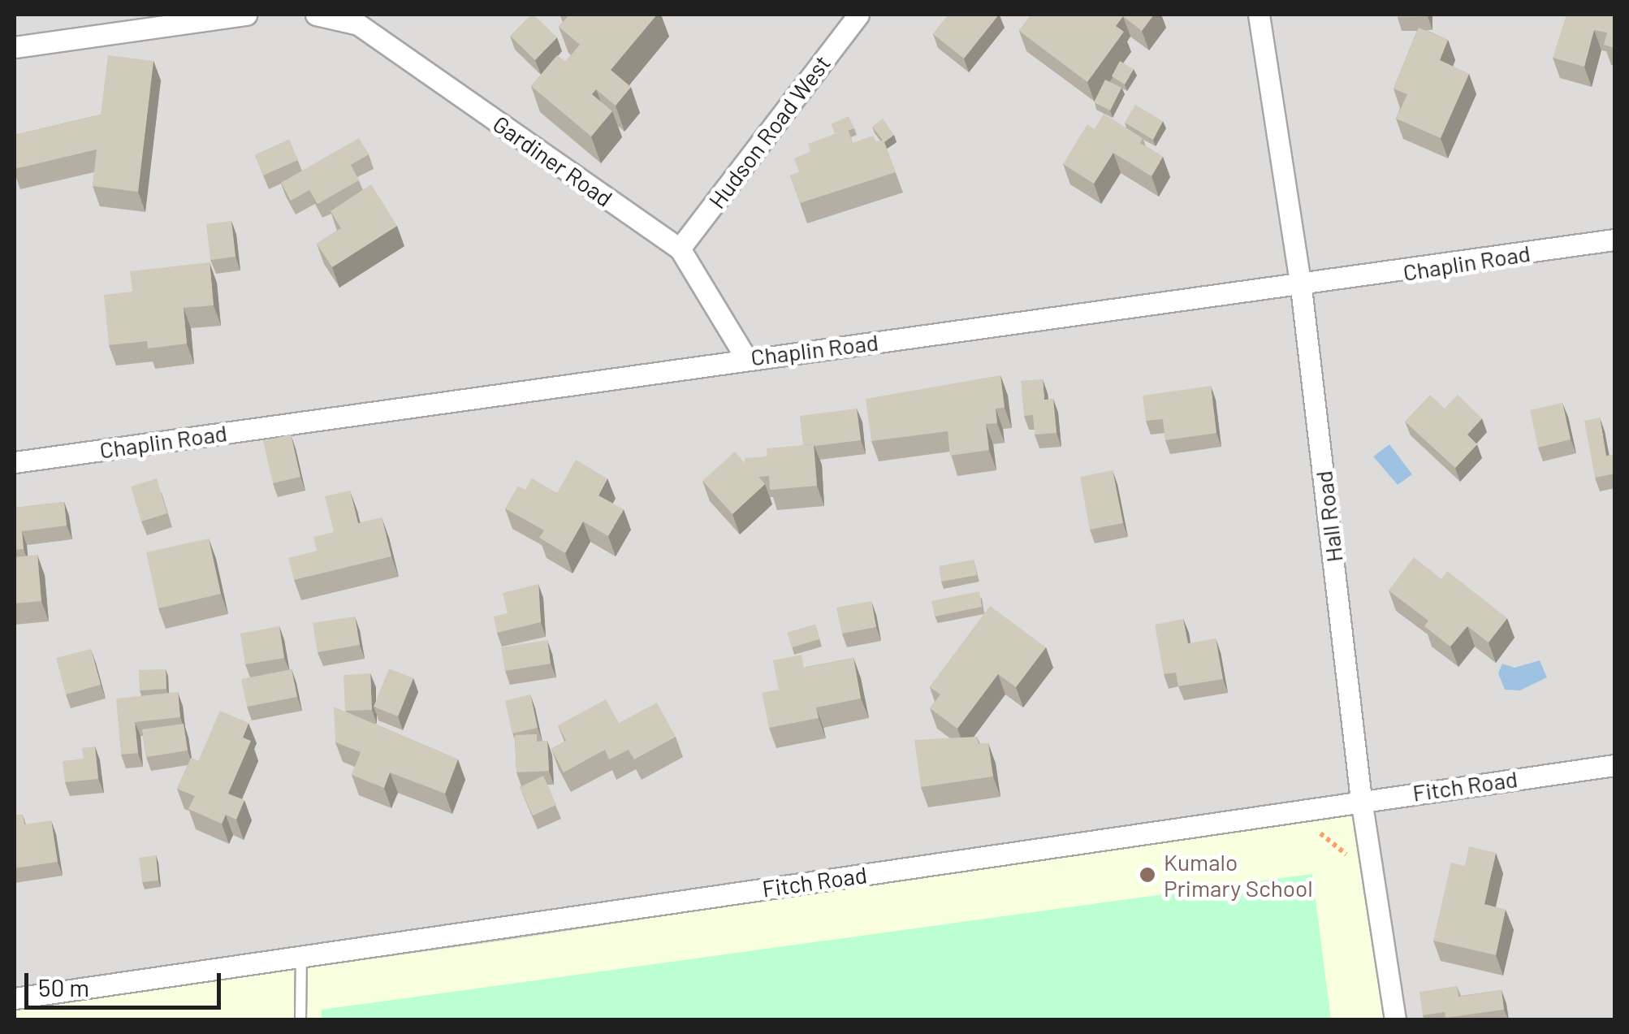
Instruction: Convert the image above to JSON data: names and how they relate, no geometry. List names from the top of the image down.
{
  "streets": {
    "street": [
      "Hudson Road West",
      "Gardiner Road",
      "Chaplin Road",
      "Hall Road",
      "Fitch Road"
    ]
  },
  "crossings": [
    ["Hudson Road West", "Gardiner Road"],
    ["Gardiner Road", "Chaplin Road"],
    ["Chaplin Road", "Hall Road"],
    ["Hall Road", "Fitch Road"]
  ],
  "places": ["Kumalo Primary School"],
  "scale_bar": "50 m"
}
